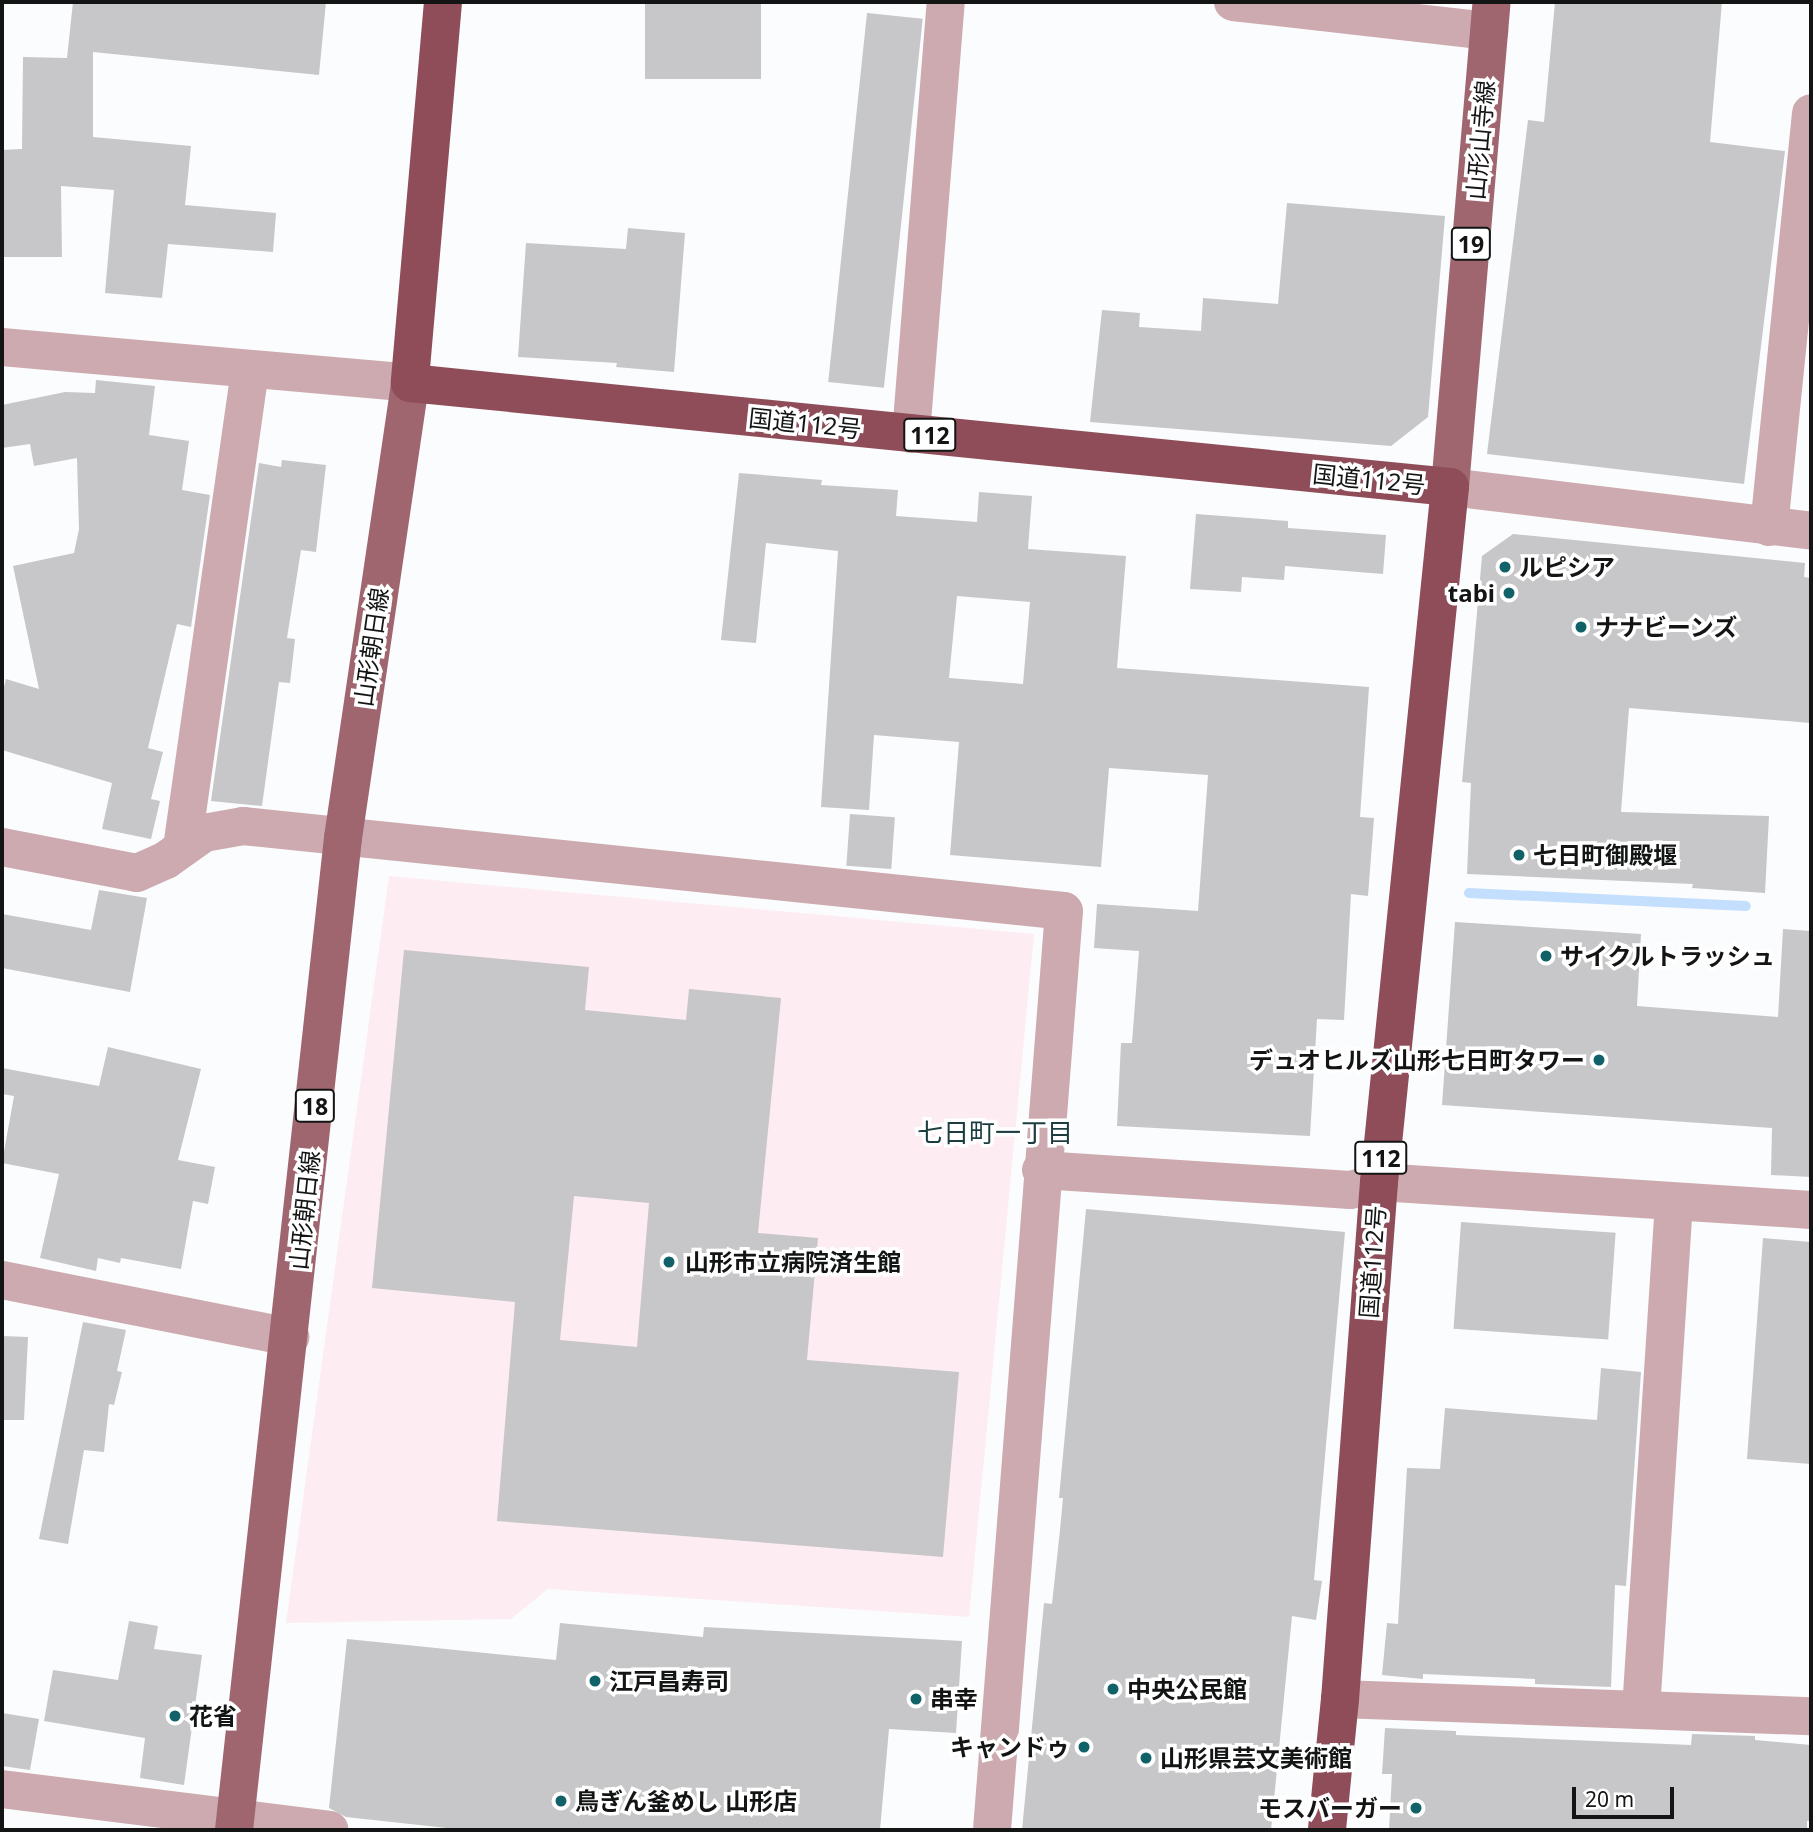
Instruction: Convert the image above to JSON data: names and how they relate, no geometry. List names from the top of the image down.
{
  "streets": {
    "highway": ["国道112号", "112"],
    "main road": [
      "山形山寺線",
      "19",
      "山形朝日線",
      "18"
    ]
  },
  "crossings": [
    ["山形山寺線", "国道112号"],
    ["国道112号", "山形朝日線"]
  ],
  "districts": ["七日町一丁目"],
  "places": [
    "ルピシア",
    "tabi",
    "ナナビーンズ",
    "七日町御殿堰",
    "サイクルトラッシュ",
    "デュオヒルズ山形七日町タワー",
    "山形市立病院済生館",
    "江戸昌寿司",
    "中央公民館",
    "串幸",
    "花省",
    "キャンドゥ",
    "山形県芸文美術館",
    "鳥ぎん釜めし 山形店",
    "モスバーガー"
  ],
  "scale_bar": "20 m"
}
